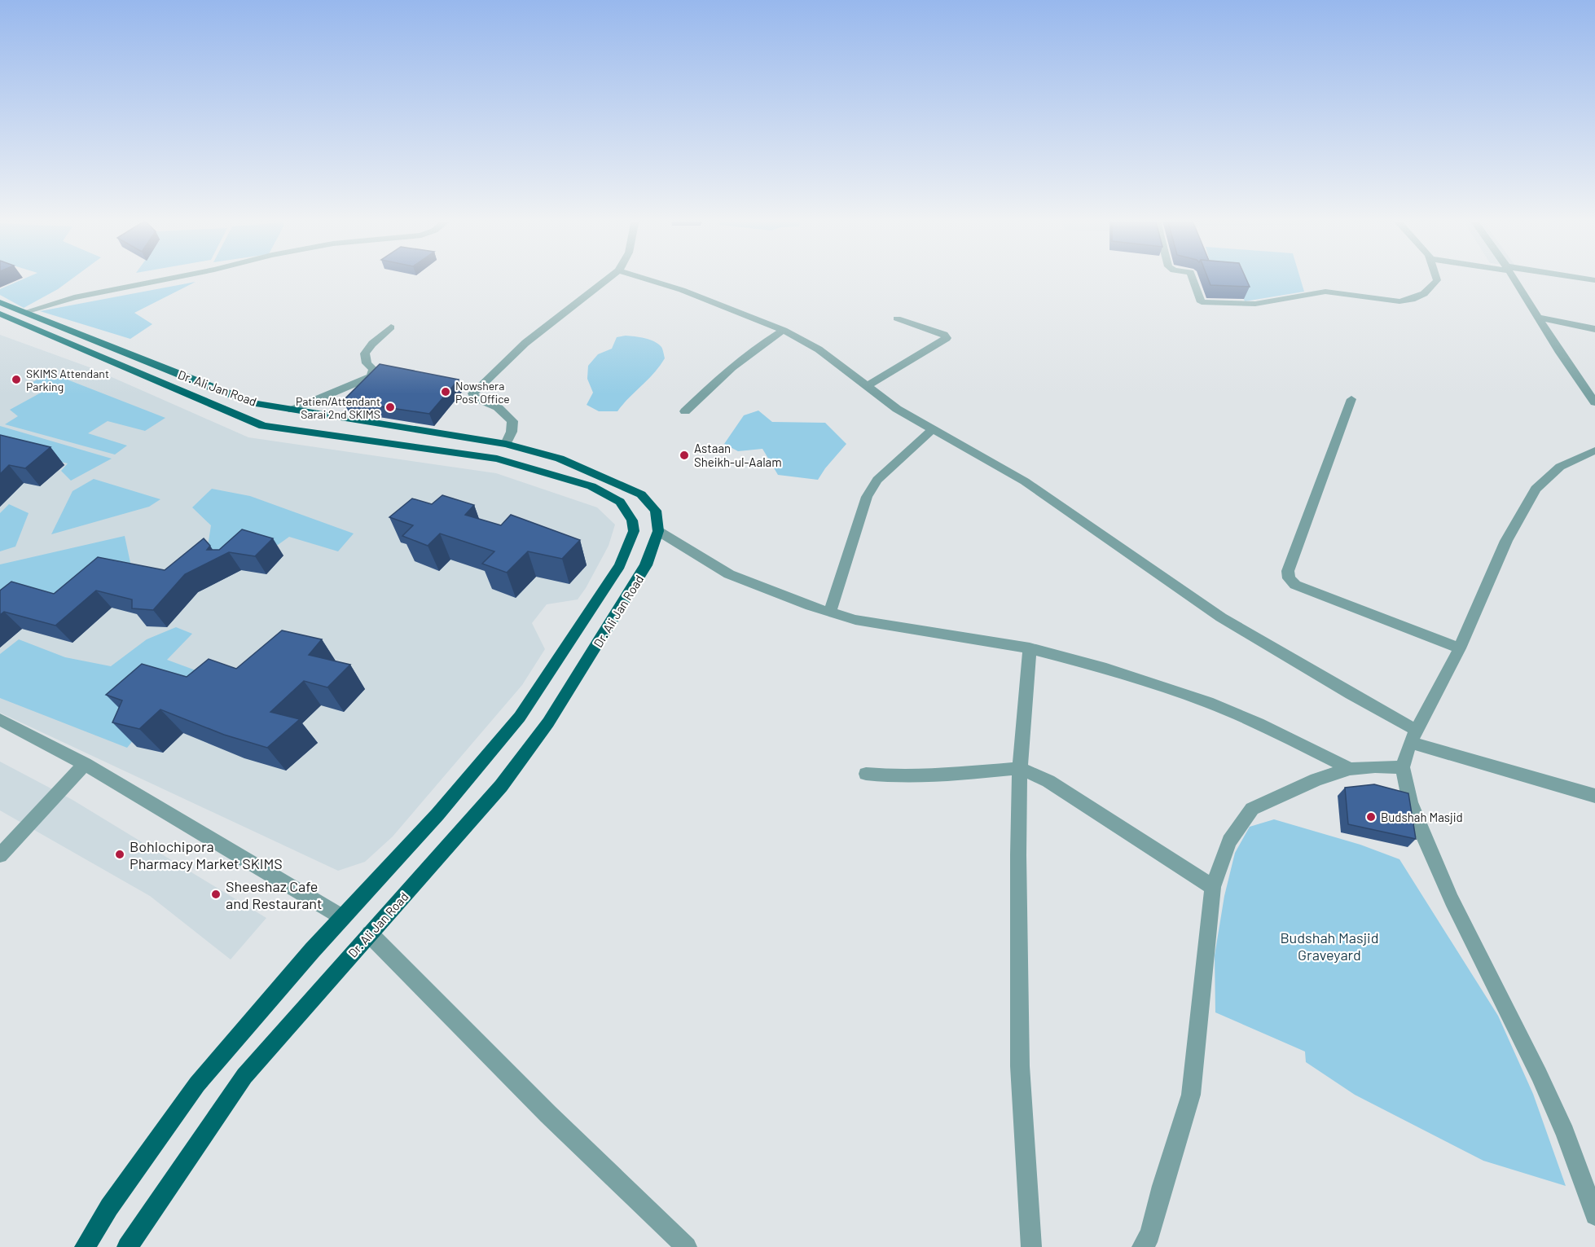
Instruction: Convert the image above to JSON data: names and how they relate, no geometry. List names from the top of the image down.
{
  "streets": {
    "main road": ["Dr. Ali Jan Road"]
  },
  "parks": ["Budshah Masjid Graveyard"],
  "places": [
    "SKIMS Attendant Parking",
    "Nowshera Post Office",
    "Patien/Attendant Sarai 2nd SKIMS",
    "Astaan Sheikh-ul-Aalam",
    "Budshah Masjid",
    "Bohlochipora Pharmacy Market SKIMS",
    "Sheeshaz Cafe and Restaurant"
  ]
}
